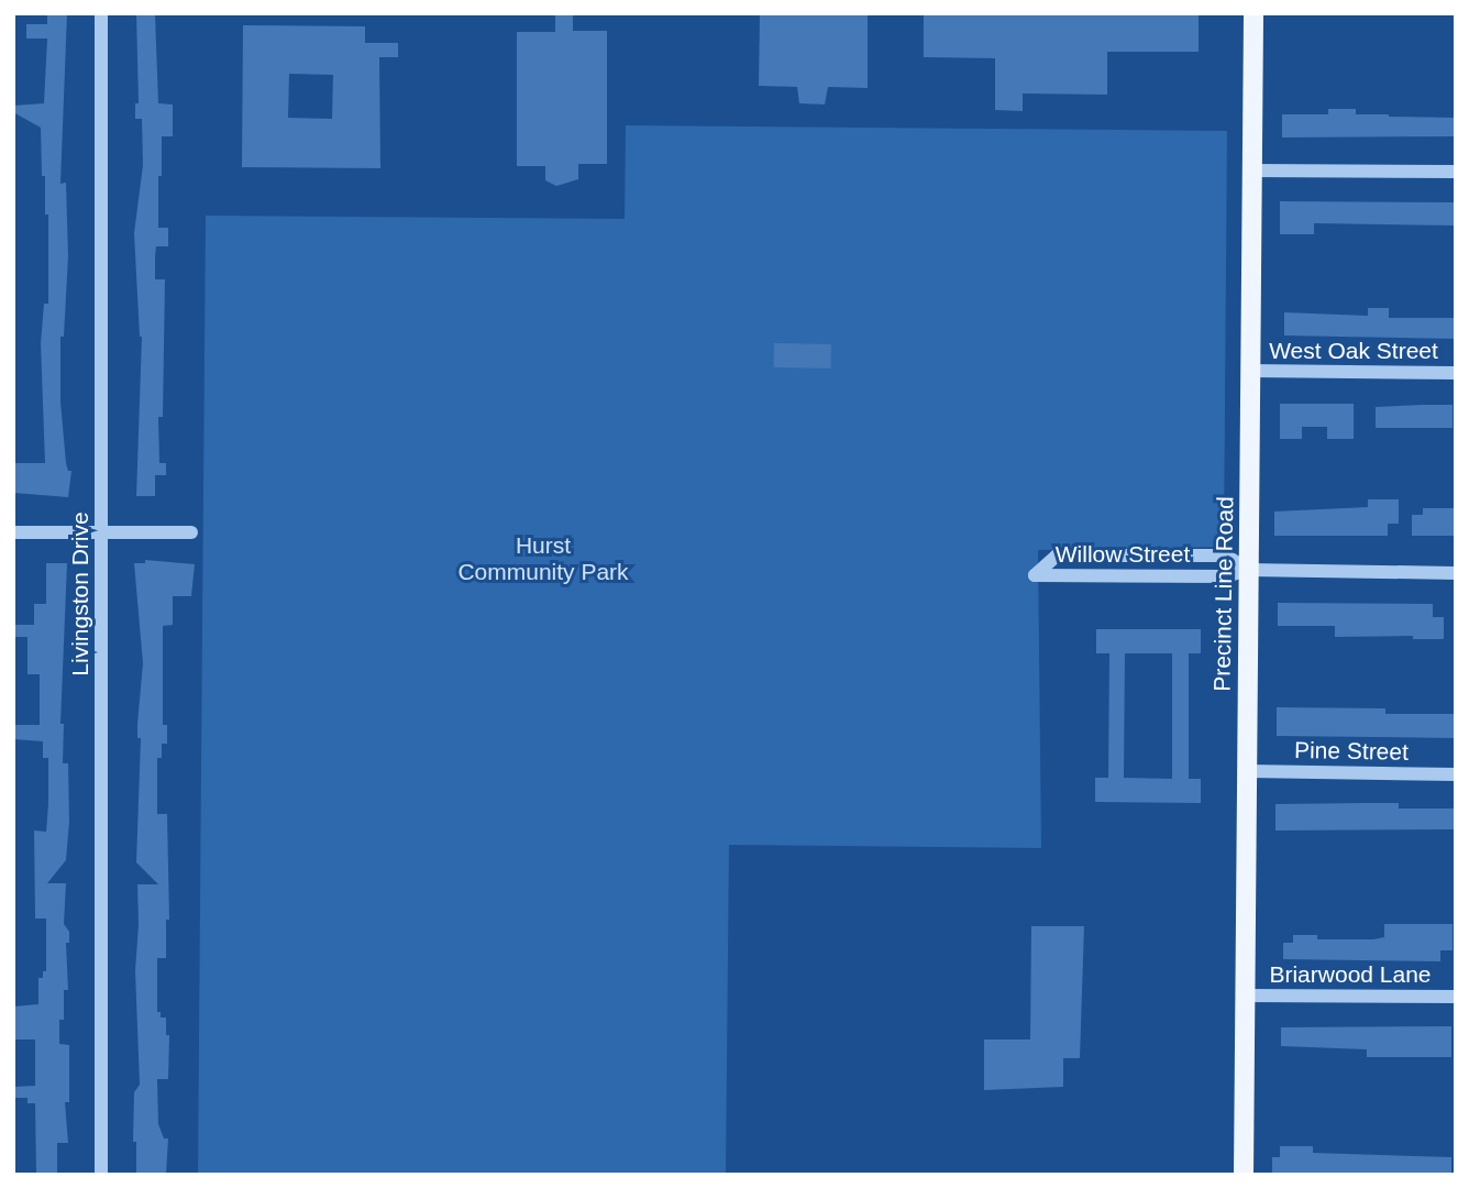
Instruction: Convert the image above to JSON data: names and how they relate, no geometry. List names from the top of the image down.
{
  "streets": {
    "main road": ["Precinct Line Road"],
    "street": [
      "West Oak Street",
      "Willow Street",
      "Livingston Drive",
      "Pine Street",
      "Briarwood Lane"
    ]
  },
  "crossings": [
    ["West Oak Street", "Precinct Line Road"],
    ["Willow Street", "Precinct Line Road"],
    ["Precinct Line Road", "Pine Street"],
    ["Precinct Line Road", "Briarwood Lane"]
  ],
  "parks": ["Hurst Community Park"]
}
